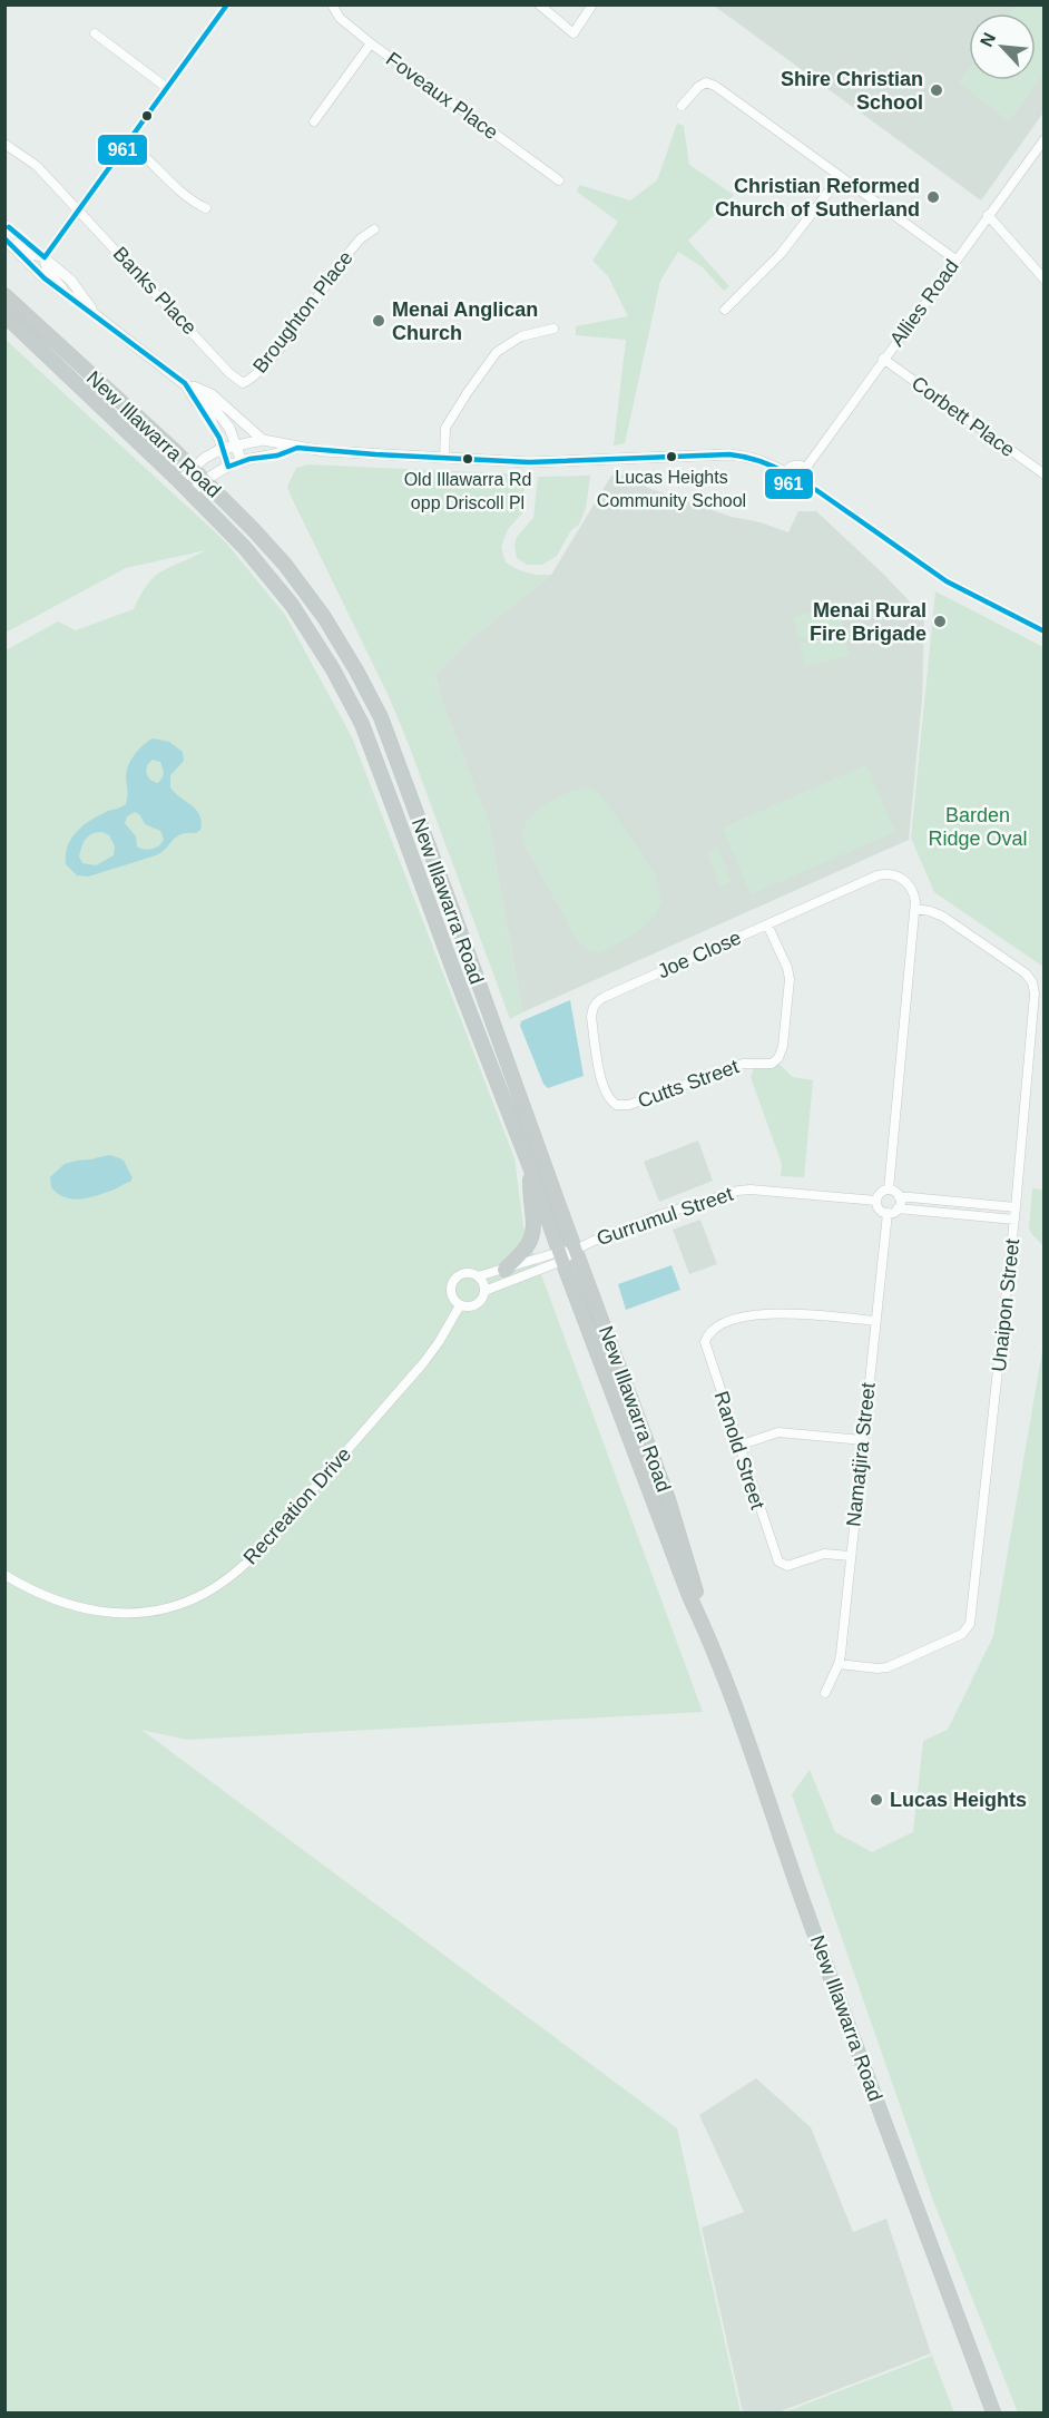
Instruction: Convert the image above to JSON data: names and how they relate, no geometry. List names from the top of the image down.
{
  "streets": {
    "highway": ["New Illawarra Road"],
    "street": [
      "Foveaux Place",
      "Banks Place",
      "Allies Road",
      "Broughton Place",
      "Corbett Place",
      "Joe Close",
      "Cutts Street",
      "Gurrumul Street",
      "Unaipon Street",
      "Ranold Street",
      "Namatjira Street",
      "Recreation Drive"
    ]
  },
  "crossings": [
    ["Banks Place", "Broughton Place"],
    ["Allies Road", "Corbett Place"],
    ["New Illawarra Road", "Gurrumul Street"],
    ["Joe Close", "Cutts Street"],
    ["Joe Close", "Unaipon Street"],
    ["Gurrumul Street", "Namatjira Street"],
    ["Unaipon Street", "Namatjira Street"],
    ["Ranold Street", "Namatjira Street"]
  ],
  "parks": ["Barden Ridge Oval"],
  "places": [
    "Shire Christian School",
    "Christian Reformed Church of Sutherland",
    "Menai Anglican Church",
    "Lucas Heights Community School",
    "Old Illawarra Rd opp Driscoll Pl",
    "Menai Rural Fire Brigade",
    "Lucas Heights"
  ],
  "lines": ["transit line 961"],
  "north": "top left"
}
